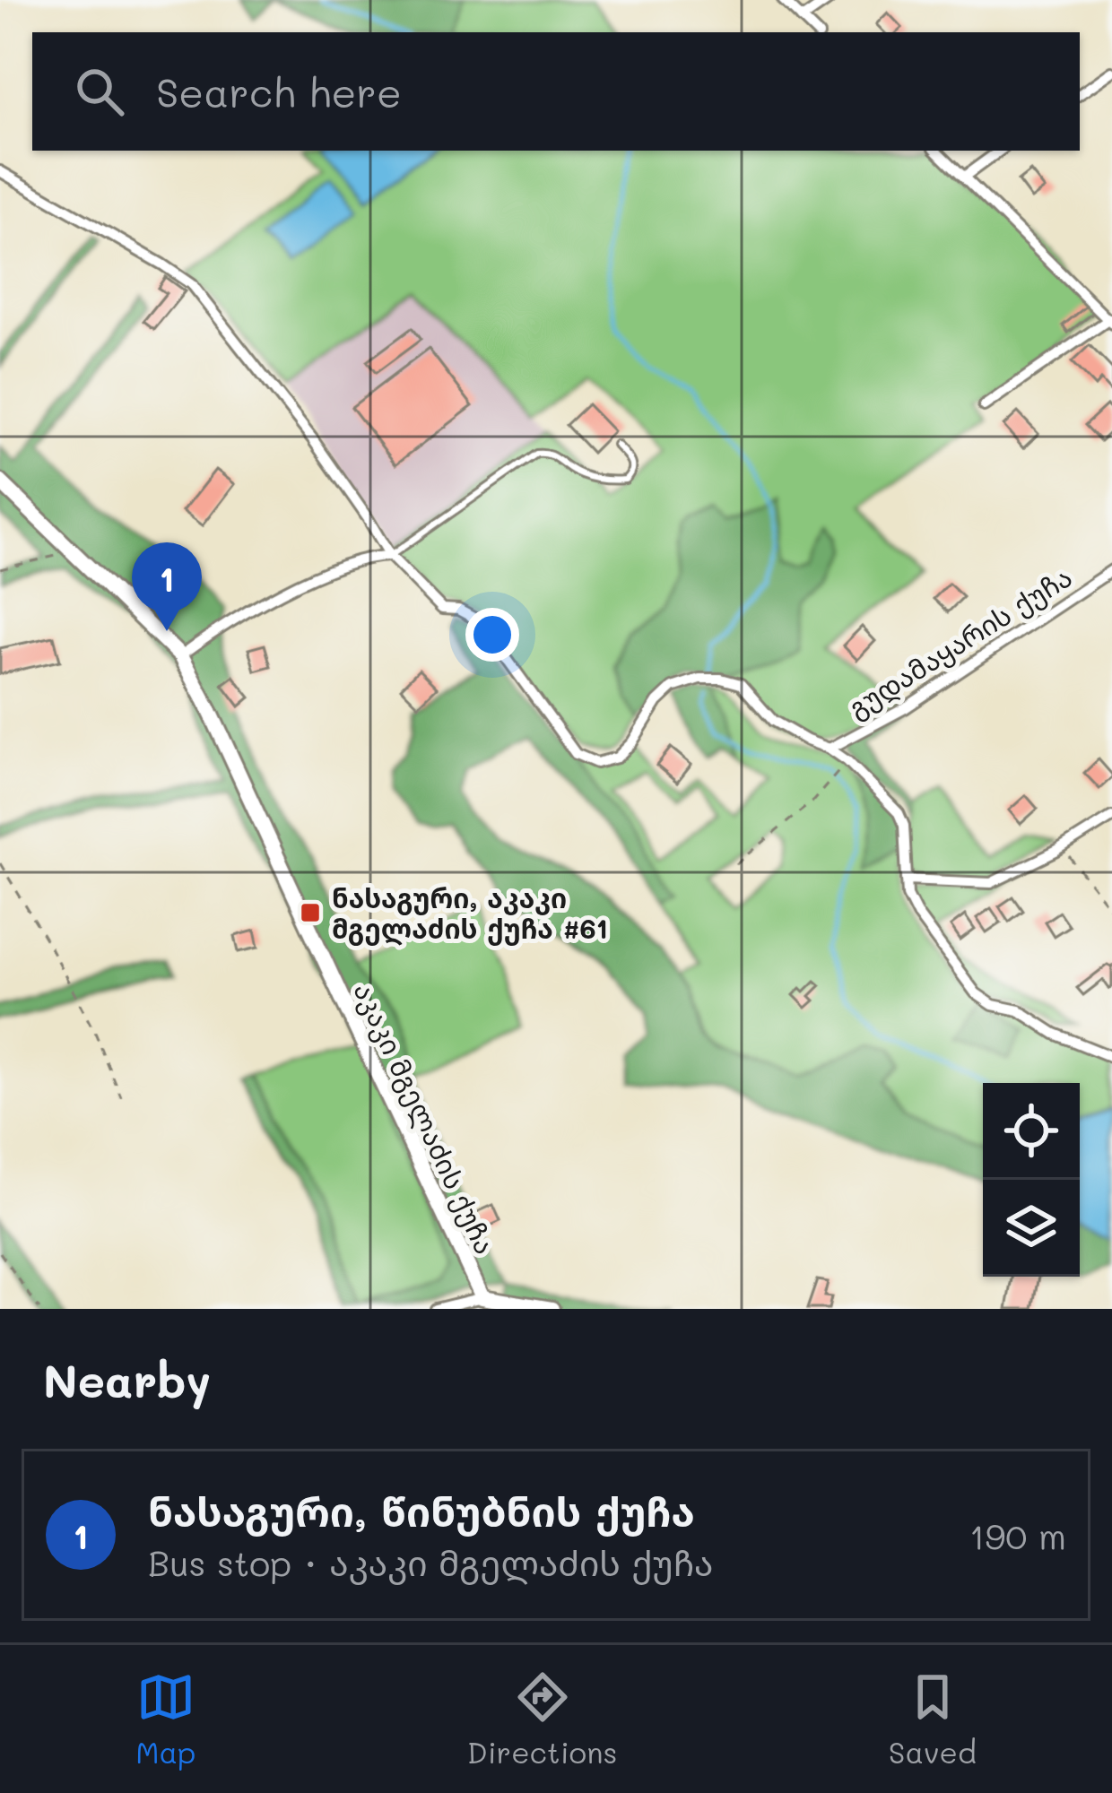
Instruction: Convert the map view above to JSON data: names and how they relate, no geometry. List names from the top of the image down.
{
  "streets": {
    "street": ["გუდამაყარის ქუჩა", "აკაკი მგელაძის ქუჩა"]
  },
  "places": {
    "transit": ["ნასაგური, აკაკი მგელაძის ქუჩა #61"]
  },
  "page": {
    "search": "Search here",
    "pins": "1",
    "heading": "Nearby",
    "list": [
      {
        "mark": "1",
        "name": "ნასაგური, წინუბნის ქუჩა",
        "note": "Bus stop · აკაკი მგელაძის ქუჩა",
        "value": "190 m"
      }
    ],
    "nav": ["Map", "Directions", "Saved"]
  }
}
